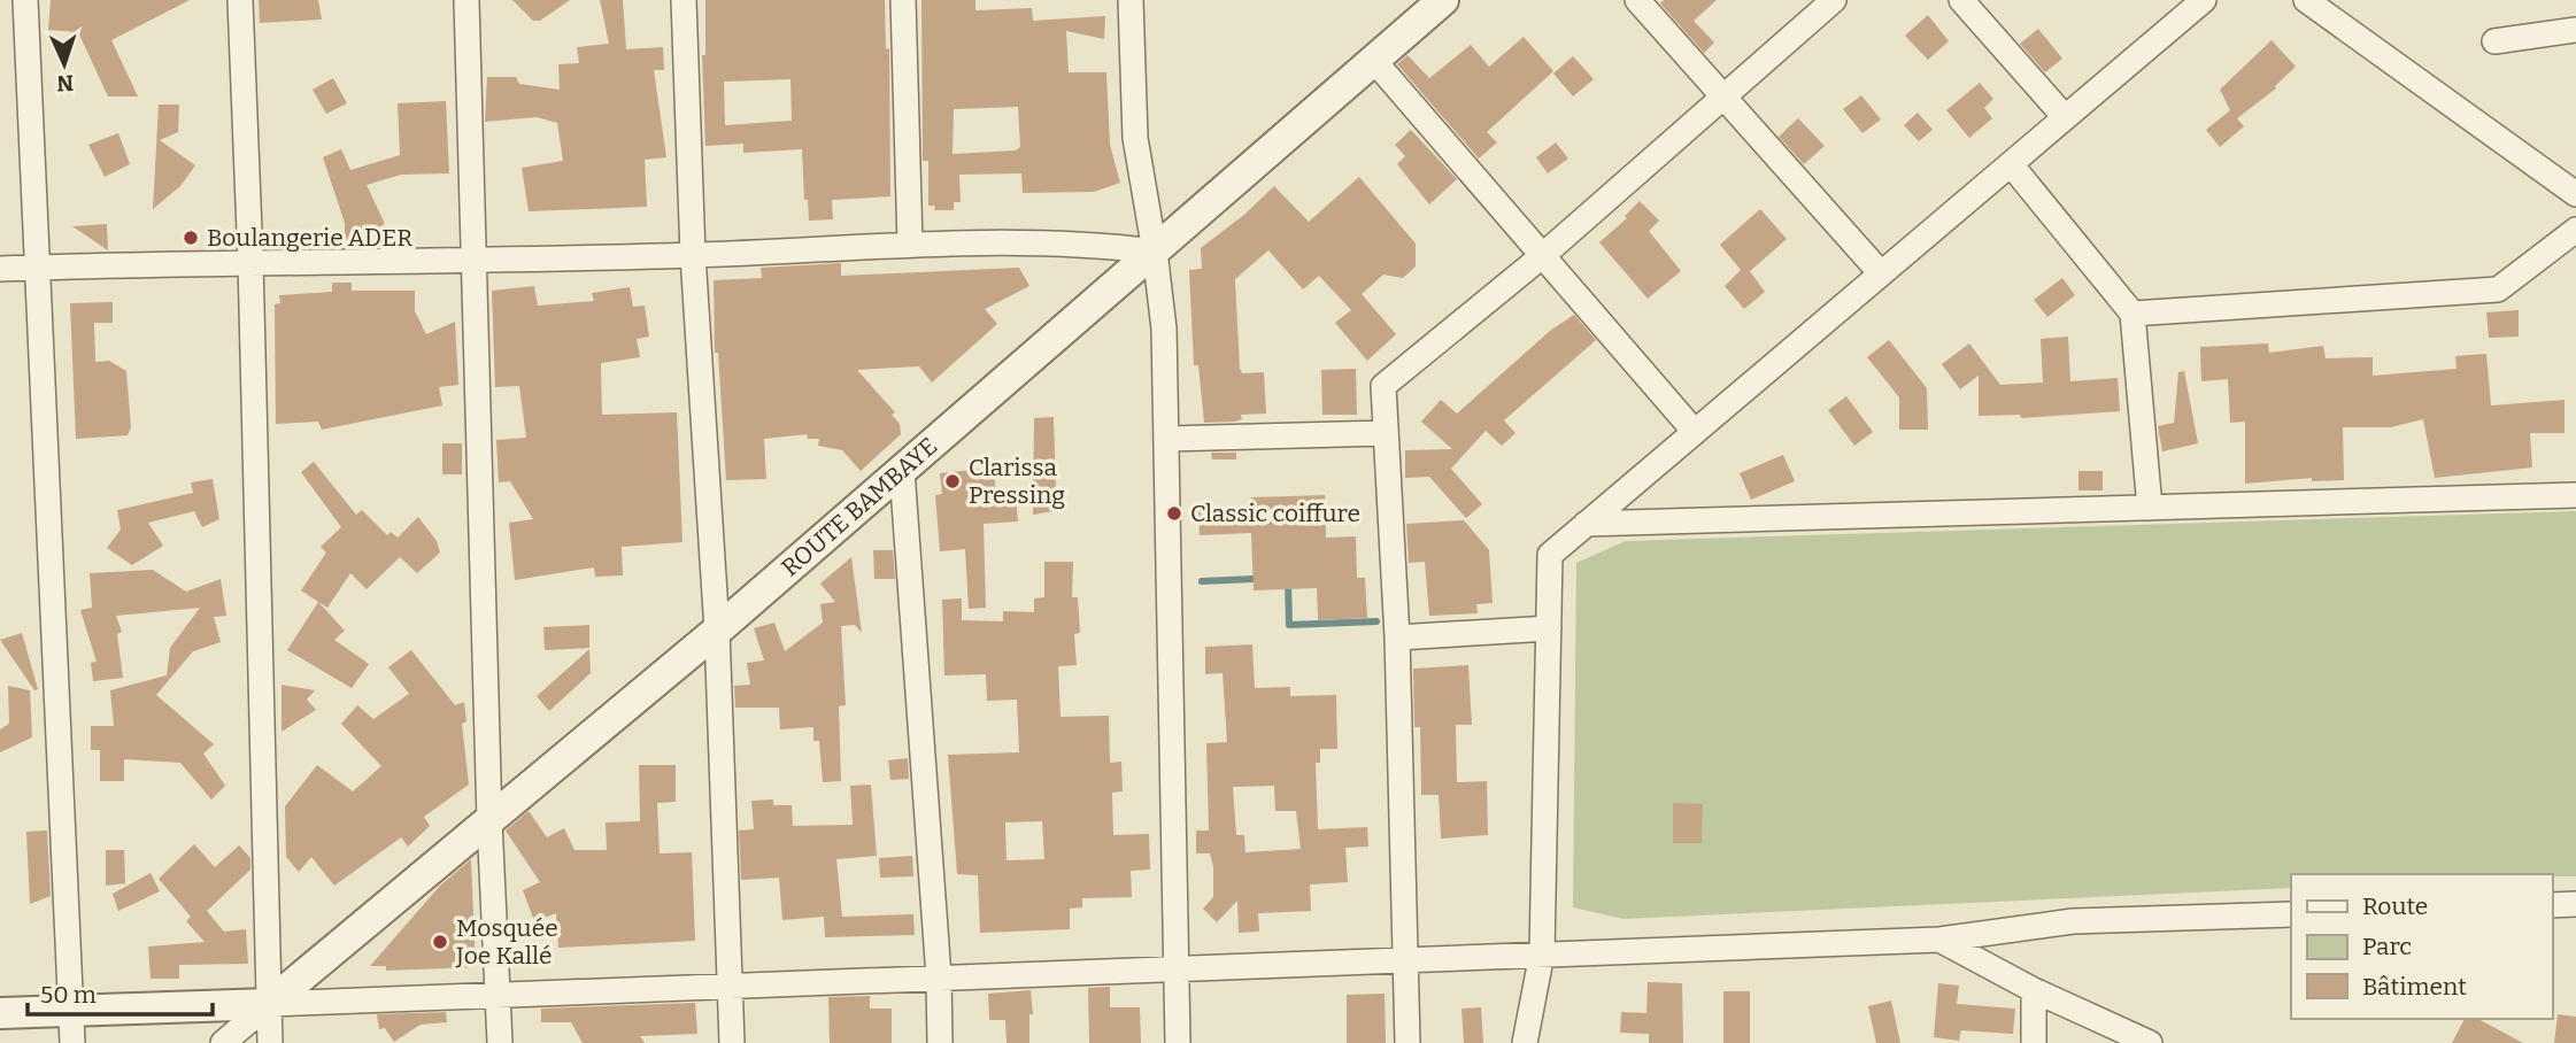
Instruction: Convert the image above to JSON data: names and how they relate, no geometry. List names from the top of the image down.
{
  "streets": {
    "street": ["ROUTE BAMBAYE"]
  },
  "places": [
    "Boulangerie ADER",
    "Clarissa Pressing",
    "Classic coiffure",
    "Mosquée Joe Kallé"
  ],
  "legend": ["Route", "Parc", "Bâtiment"],
  "scale_bar": "50 m",
  "north": "bottom"
}
